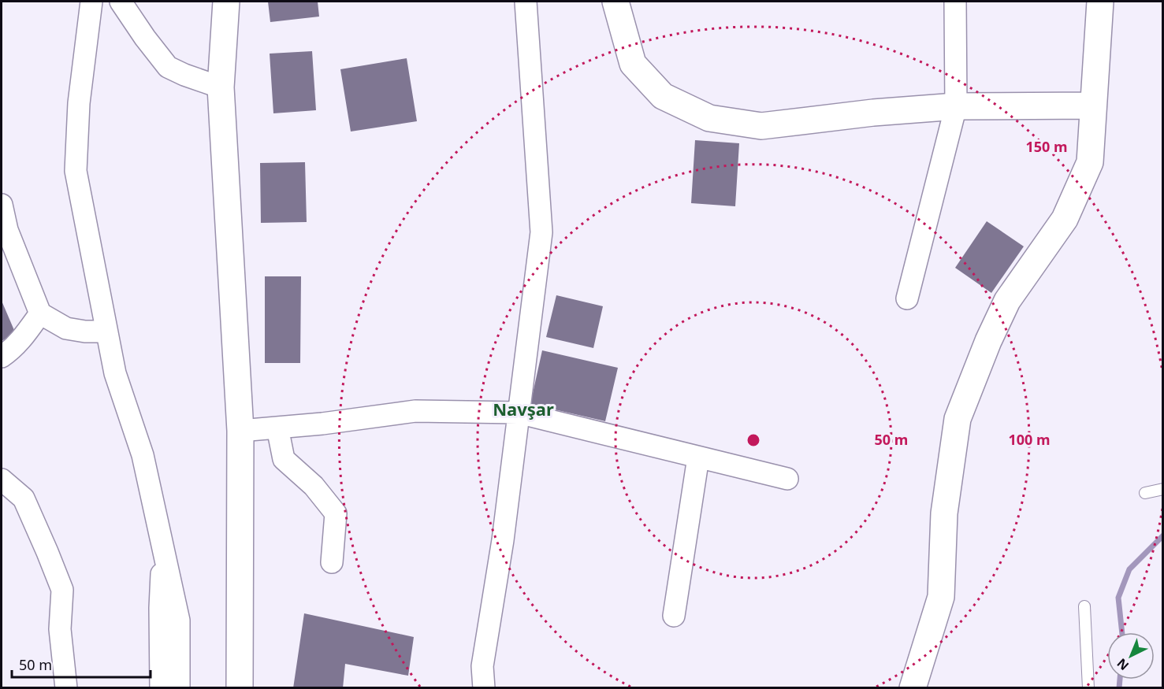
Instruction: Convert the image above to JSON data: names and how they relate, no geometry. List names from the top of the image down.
{
  "districts": ["Navşar"],
  "scale_bar": "50 m",
  "north": "bottom left",
  "rings": ["150 m", "50 m", "100 m"]
}
